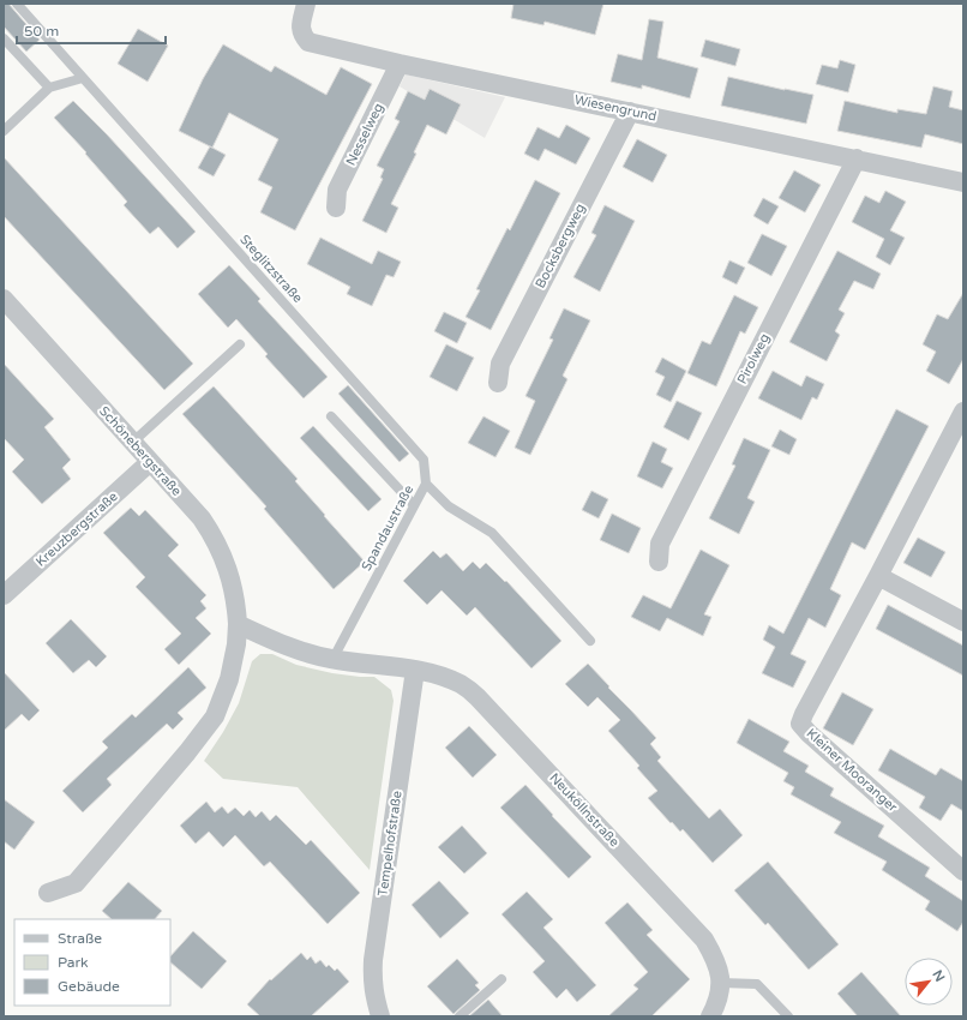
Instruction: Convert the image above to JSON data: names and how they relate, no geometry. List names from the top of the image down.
{
  "streets": {
    "street": [
      "Wiesengrund",
      "Nesselweg",
      "Bocksbergweg",
      "Pirolweg",
      "Schönebergstraße",
      "Kreuzbergstraße",
      "Kleiner Mooranger",
      "Neuköllnstraße",
      "Tempelhofstraße"
    ],
    "lane": ["Steglitzstraße", "Spandaustraße"]
  },
  "crossings": [
    ["Wiesengrund", "Nesselweg"],
    ["Wiesengrund", "Bocksbergweg"],
    ["Wiesengrund", "Pirolweg"],
    ["Steglitzstraße", "Spandaustraße"],
    ["Schönebergstraße", "Kreuzbergstraße"],
    ["Neuköllnstraße", "Tempelhofstraße"]
  ],
  "legend": ["Straße", "Park", "Gebäude"],
  "scale_bar": "50 m",
  "north": "top right"
}
